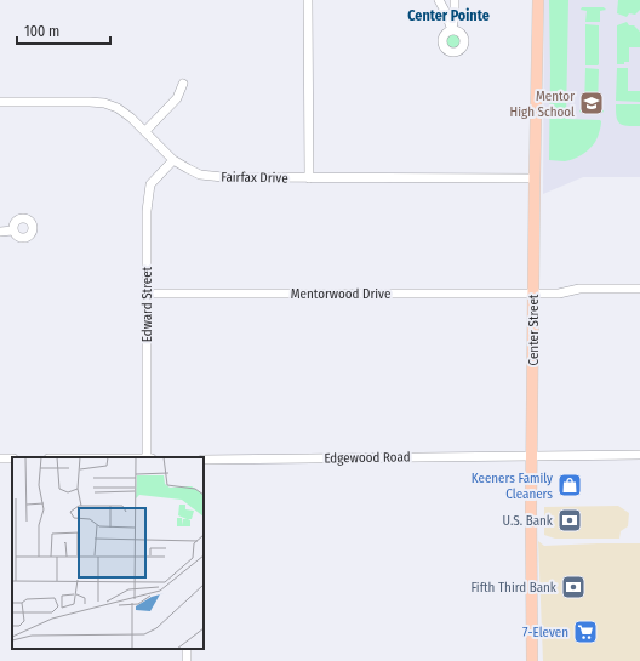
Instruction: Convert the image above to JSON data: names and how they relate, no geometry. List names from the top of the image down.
{
  "streets": {
    "main road": ["Center Street"],
    "street": [
      "Fairfax Drive",
      "Mentorwood Drive",
      "Edward Street",
      "Edgewood Road"
    ]
  },
  "crossings": [
    ["Fairfax Drive", "Edward Street"],
    ["Fairfax Drive", "Center Street"],
    ["Mentorwood Drive", "Edward Street"],
    ["Mentorwood Drive", "Center Street"],
    ["Center Street", "Edgewood Road"]
  ],
  "districts": ["Center Pointe"],
  "places": {
    "school or university": ["Mentor High School"],
    "shop": ["Keeners Family Cleaners"],
    "bank": ["U.S. Bank", "Fifth Third Bank"],
    "supermarket": ["7-Eleven"]
  },
  "scale_bar": "100 m"
}
